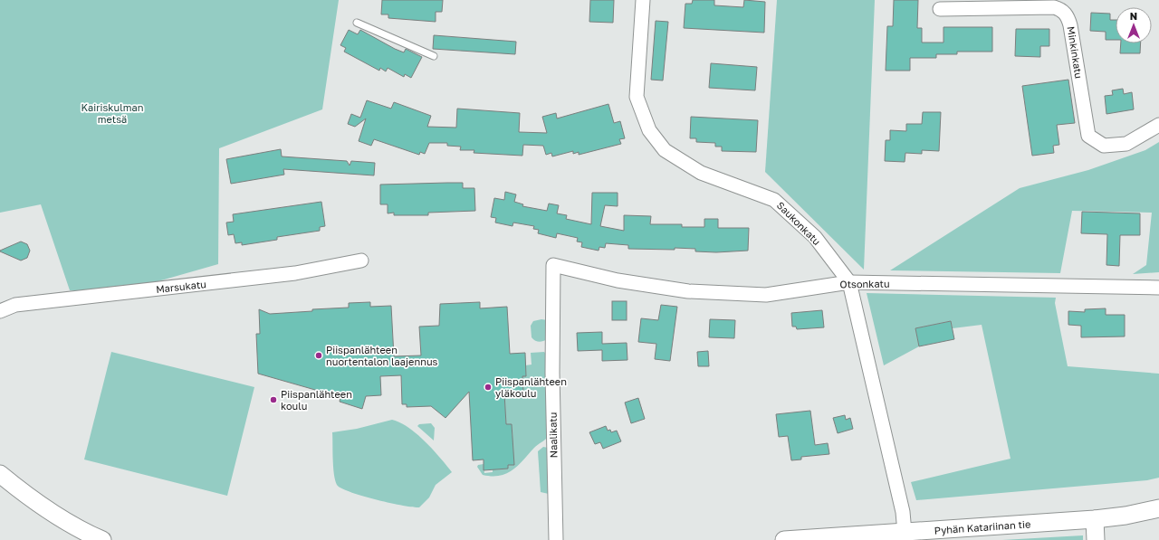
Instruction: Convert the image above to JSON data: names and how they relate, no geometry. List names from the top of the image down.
{
  "streets": {
    "street": [
      "Minkinkatu",
      "Saukonkatu",
      "Otsonkatu",
      "Marsukatu",
      "Naalikatu",
      "Pyhän Katariinan tie"
    ]
  },
  "crossings": [
    ["Saukonkatu", "Otsonkatu"],
    ["Saukonkatu", "Pyhän Katariinan tie"],
    ["Otsonkatu", "Naalikatu"]
  ],
  "parks": ["Kairiskulman metsä"],
  "places": ["Piispanlähteen nuortentalon laajennus", "Piispanlähteen yläkoulu", "Piispanlähteen koulu"],
  "north": "top"
}
